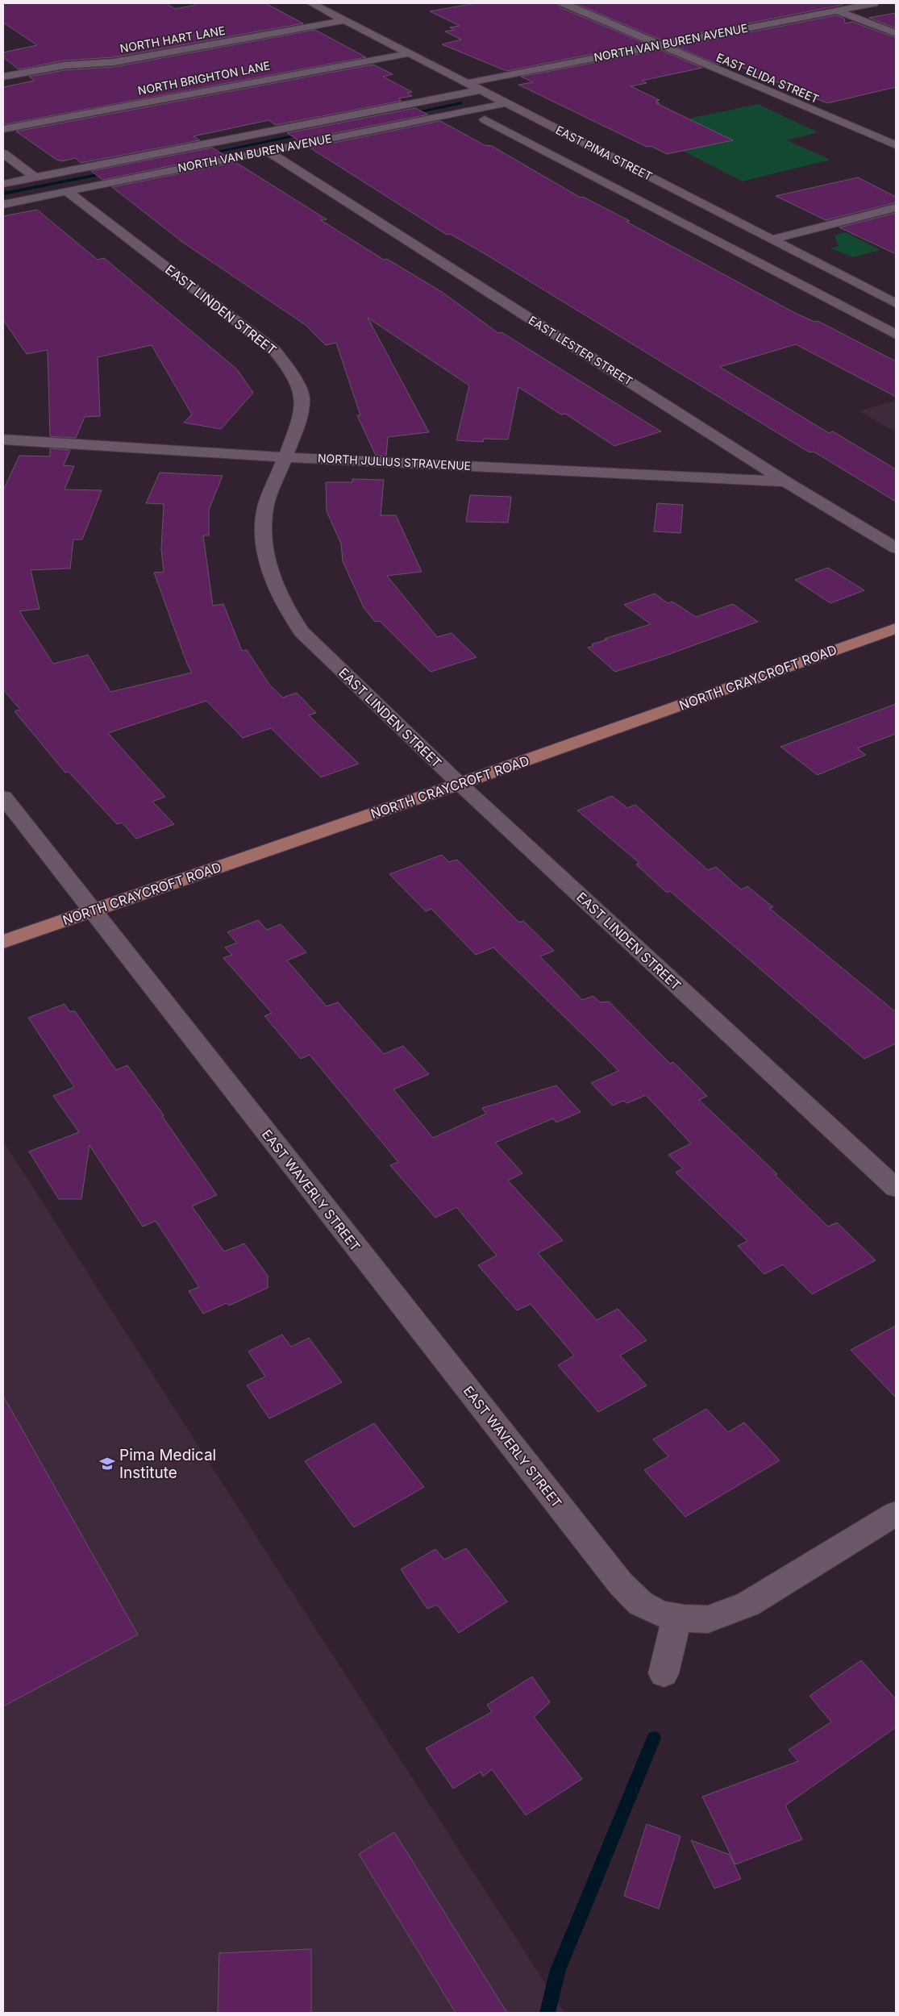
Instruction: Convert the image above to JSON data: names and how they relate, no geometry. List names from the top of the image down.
{
  "streets": {
    "main road": ["NORTH CRAYCROFT ROAD"],
    "street": [
      "NORTH HART LANE",
      "NORTH VAN BUREN AVENUE",
      "NORTH BRIGHTON LANE",
      "EAST ELIDA STREET",
      "EAST PIMA STREET",
      "EAST LINDEN STREET",
      "EAST LESTER STREET",
      "NORTH JULIUS STRAVENUE",
      "EAST WAVERLY STREET"
    ]
  },
  "crossings": [
    ["NORTH HART LANE", "EAST PIMA STREET"],
    ["NORTH VAN BUREN AVENUE", "EAST ELIDA STREET"],
    ["NORTH VAN BUREN AVENUE", "EAST PIMA STREET"],
    ["NORTH VAN BUREN AVENUE", "EAST LINDEN STREET"],
    ["NORTH VAN BUREN AVENUE", "EAST LESTER STREET"],
    ["NORTH BRIGHTON LANE", "EAST PIMA STREET"],
    ["EAST LINDEN STREET", "NORTH JULIUS STRAVENUE"],
    ["EAST LINDEN STREET", "NORTH CRAYCROFT ROAD"],
    ["EAST LESTER STREET", "NORTH JULIUS STRAVENUE"],
    ["NORTH CRAYCROFT ROAD", "EAST WAVERLY STREET"]
  ],
  "places": {
    "school or university": ["Pima Medical Institute"]
  }
}
